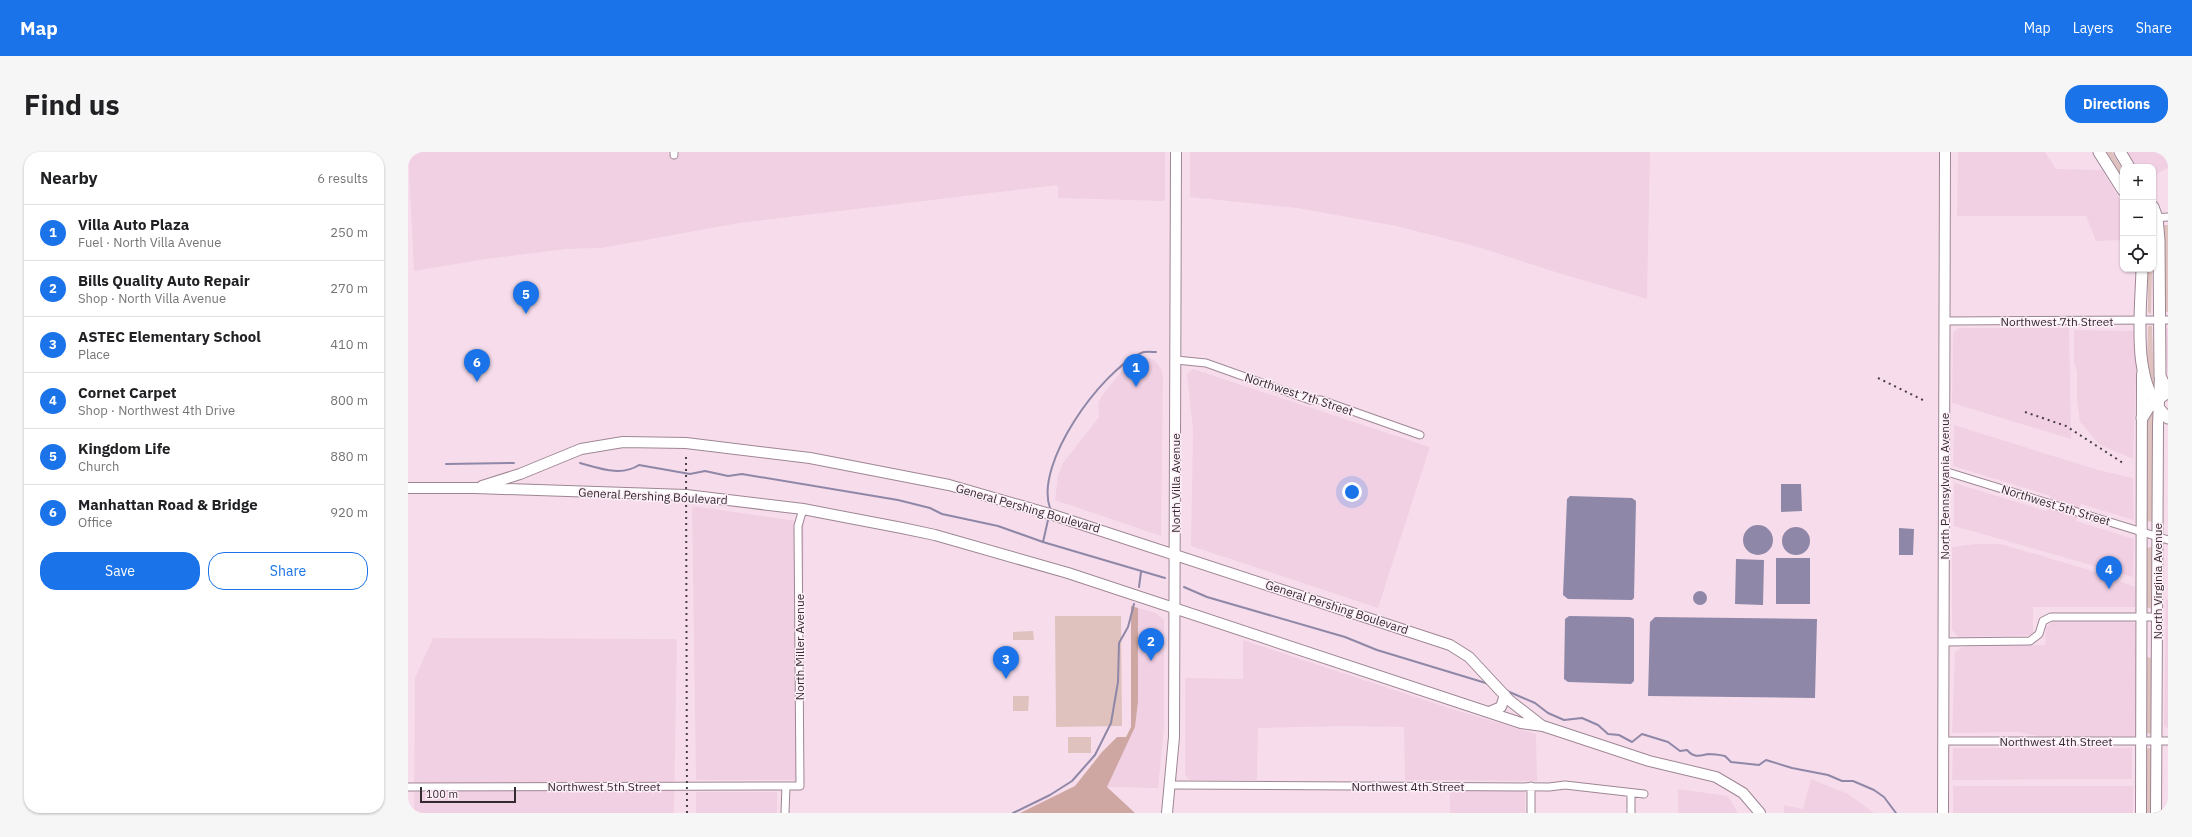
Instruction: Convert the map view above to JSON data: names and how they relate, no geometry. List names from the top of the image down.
{
  "streets": {
    "main road": [
      "North Villa Avenue",
      "North Pennsylvania Avenue",
      "General Pershing Boulevard",
      "North Virginia Avenue"
    ],
    "street": [
      "Northwest 7th Street",
      "Northwest 5th Street",
      "North Miller Avenue",
      "Northwest 4th Street"
    ]
  },
  "crossings": [
    ["Northwest 7th Street", "North Villa Avenue"],
    ["Northwest 7th Street", "North Pennsylvania Avenue"],
    ["Northwest 7th Street", "North Virginia Avenue"],
    ["North Villa Avenue", "General Pershing Boulevard"],
    ["North Villa Avenue", "Northwest 4th Street"],
    ["North Pennsylvania Avenue", "Northwest 5th Street"],
    ["North Pennsylvania Avenue", "Northwest 4th Street"],
    ["General Pershing Boulevard", "North Miller Avenue"],
    ["Northwest 5th Street", "North Virginia Avenue"],
    ["Northwest 5th Street", "North Miller Avenue"],
    ["North Virginia Avenue", "Northwest 4th Street"]
  ],
  "scale_bar": "100 m",
  "page": {
    "header": "Map",
    "nav": ["Map", "Layers", "Share"],
    "buttons": [
      "Directions",
      ["Save", "Share"]
    ],
    "title": "Find us",
    "heading": ["Nearby", "6 results"],
    "map_buttons": ["+", "−"],
    "list": [
      {
        "mark": "1",
        "name": "Villa Auto Plaza",
        "note": "Fuel · North Villa Avenue",
        "value": "250 m"
      },
      {
        "mark": "2",
        "name": "Bills Quality Auto Repair",
        "note": "Shop · North Villa Avenue",
        "value": "270 m"
      },
      {
        "mark": "3",
        "name": "ASTEC Elementary School",
        "note": "Place",
        "value": "410 m"
      },
      {
        "mark": "4",
        "name": "Cornet Carpet",
        "note": "Shop · Northwest 4th Drive",
        "value": "800 m"
      },
      {
        "mark": "5",
        "name": "Kingdom Life",
        "note": "Church",
        "value": "880 m"
      },
      {
        "mark": "6",
        "name": "Manhattan Road & Bridge",
        "note": "Office",
        "value": "920 m"
      }
    ],
    "pins": [
      "5",
      "6",
      "1",
      "4",
      "2",
      "3"
    ],
    "scale": "100 m"
  }
}
